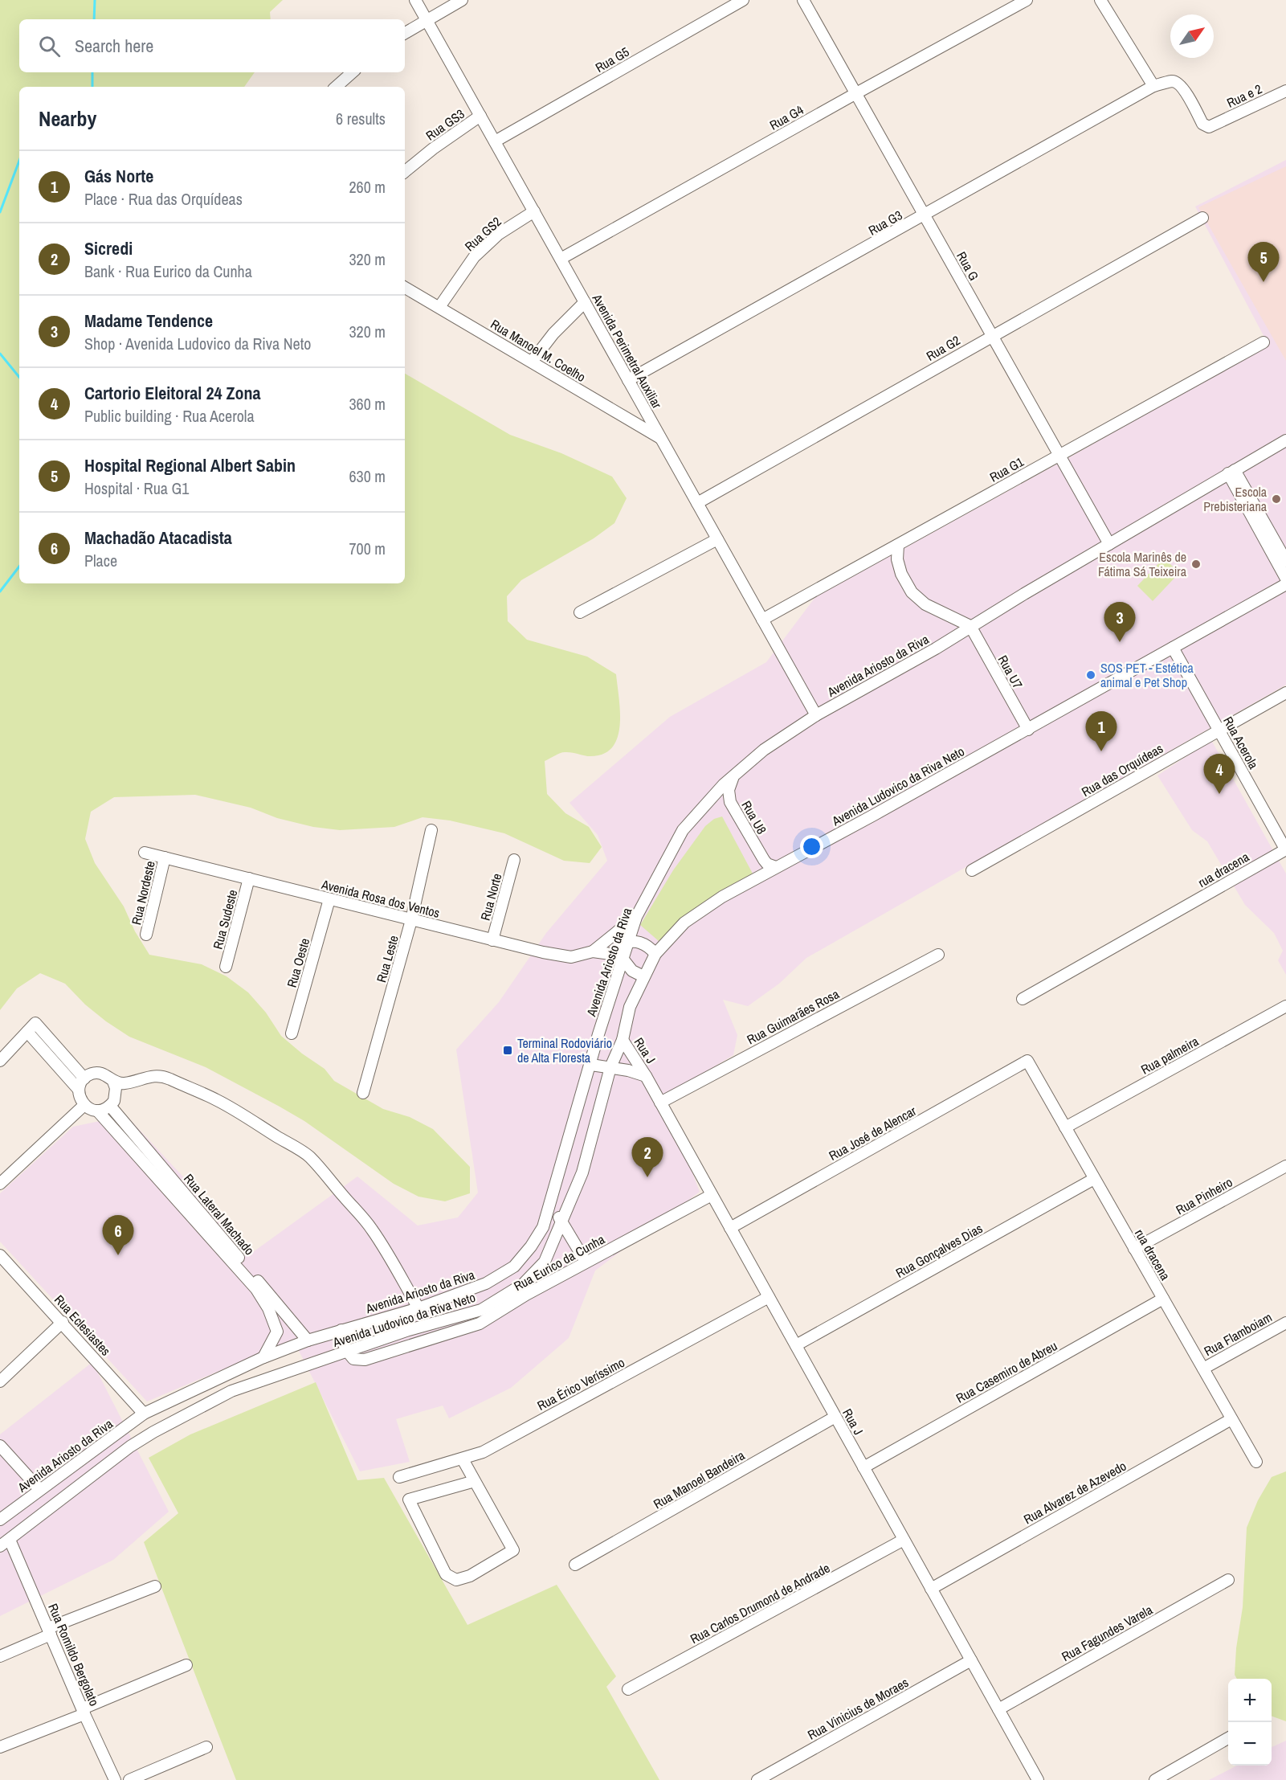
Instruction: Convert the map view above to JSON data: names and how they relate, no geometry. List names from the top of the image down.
{
  "streets": {
    "street": [
      "Rua G5",
      "Rua e 2",
      "Rua G4",
      "Rua GS3",
      "Rua G3",
      "Rua GS2",
      "Rua G",
      "Rua G2",
      "Rua Manoel M. Coelho",
      "Avenida Perimetral Auxiliar",
      "Rua G1",
      "Avenida Ariosto da Riva",
      "Rua U7",
      "Rua Acerola",
      "Rua das Orquídeas",
      "Avenida Ludovico da Riva Neto",
      "Rua U8",
      "rua dracena",
      "Rua Nordeste",
      "Rua Norte",
      "Avenida Rosa dos Ventos",
      "Rua Sudeste",
      "Rua Leste",
      "Rua Oeste",
      "Rua Guimarães Rosa",
      "Rua J",
      "Rua palmeira",
      "Rua José de Alencar",
      "Rua Pinheiro",
      "Rua Lateral Machado",
      "Rua Gonçalves Dias",
      "Rua Eurico da Cunha",
      "Rua Eclesiastes",
      "Rua Flamboiam",
      "Rua Casemiro de Abreu",
      "Rua Érico Veríssimo",
      "Rua Manoel Bandeira",
      "Rua Alvarez de Azevedo",
      "Rua Carlos Drumond de Andrade",
      "Rua Fagundes Varela",
      "Rua Romildo Bergolato",
      "Rua Vinicius de Moraes"
    ]
  },
  "crossings": [
    ["Rua G5", "Avenida Perimetral Auxiliar"],
    ["Rua e 2", "Rua G3"],
    ["Rua G4", "Rua G"],
    ["Rua G4", "Avenida Perimetral Auxiliar"],
    ["Rua GS3", "Avenida Perimetral Auxiliar"],
    ["Rua G3", "Rua G"],
    ["Rua G3", "Avenida Perimetral Auxiliar"],
    ["Rua GS2", "Rua Manoel M. Coelho"],
    ["Rua GS2", "Avenida Perimetral Auxiliar"],
    ["Rua G", "Rua G2"],
    ["Rua G", "Rua G1"],
    ["Rua G", "Avenida Ariosto da Riva"],
    ["Rua G2", "Avenida Perimetral Auxiliar"],
    ["Rua Manoel M. Coelho", "Avenida Perimetral Auxiliar"],
    ["Avenida Perimetral Auxiliar", "Rua G1"],
    ["Avenida Perimetral Auxiliar", "Avenida Ariosto da Riva"],
    ["Avenida Ariosto da Riva", "Rua U7"],
    ["Avenida Ariosto da Riva", "Rua U8"],
    ["Avenida Ariosto da Riva", "Avenida Rosa dos Ventos"],
    ["Avenida Ariosto da Riva", "Rua J"],
    ["Avenida Ariosto da Riva", "Rua Lateral Machado"],
    ["Avenida Ariosto da Riva", "Rua Eclesiastes"],
    ["Rua U7", "Avenida Ludovico da Riva Neto"],
    ["Rua Acerola", "Rua das Orquídeas"],
    ["Rua Acerola", "Avenida Ludovico da Riva Neto"],
    ["Rua Acerola", "rua dracena"],
    ["Avenida Ludovico da Riva Neto", "Rua U8"],
    ["Avenida Ludovico da Riva Neto", "Avenida Rosa dos Ventos"],
    ["Avenida Ludovico da Riva Neto", "Rua J"],
    ["Avenida Ludovico da Riva Neto", "Rua Eurico da Cunha"],
    ["Avenida Ludovico da Riva Neto", "Rua Romildo Bergolato"],
    ["rua dracena", "Rua palmeira"],
    ["rua dracena", "Rua José de Alencar"],
    ["rua dracena", "Rua Pinheiro"],
    ["rua dracena", "Rua Gonçalves Dias"],
    ["rua dracena", "Rua Flamboiam"],
    ["rua dracena", "Rua Casemiro de Abreu"],
    ["rua dracena", "Rua Alvarez de Azevedo"],
    ["Rua Nordeste", "Avenida Rosa dos Ventos"],
    ["Rua Norte", "Avenida Rosa dos Ventos"],
    ["Avenida Rosa dos Ventos", "Rua Sudeste"],
    ["Avenida Rosa dos Ventos", "Rua Leste"],
    ["Avenida Rosa dos Ventos", "Rua Oeste"],
    ["Rua Guimarães Rosa", "Rua J"],
    ["Rua J", "Rua José de Alencar"],
    ["Rua J", "Rua Gonçalves Dias"],
    ["Rua J", "Rua Eurico da Cunha"],
    ["Rua J", "Rua Casemiro de Abreu"],
    ["Rua J", "Rua Érico Veríssimo"],
    ["Rua J", "Rua Manoel Bandeira"],
    ["Rua J", "Rua Alvarez de Azevedo"],
    ["Rua J", "Rua Carlos Drumond de Andrade"],
    ["Rua J", "Rua Fagundes Varela"],
    ["Rua J", "Rua Vinicius de Moraes"]
  ],
  "places": {
    "other": ["Escola Prebisteriana", "Escola Marinês de Fátima Sá Teixeira", "SOS PET - Estética animal e Pet Shop"],
    "transit": ["Terminal Rodoviário de Alta Floresta"]
  },
  "north": "top right",
  "page": {
    "search": "Search here",
    "heading": ["Nearby", "6 results"],
    "list": [
      {
        "mark": "1",
        "name": "Gás Norte",
        "note": "Place · Rua das Orquídeas",
        "value": "260 m"
      },
      {
        "mark": "2",
        "name": "Sicredi",
        "note": "Bank · Rua Eurico da Cunha",
        "value": "320 m"
      },
      {
        "mark": "3",
        "name": "Madame Tendence",
        "note": "Shop · Avenida Ludovico da Riva Neto",
        "value": "320 m"
      },
      {
        "mark": "4",
        "name": "Cartorio Eleitoral 24 Zona",
        "note": "Public building · Rua Acerola",
        "value": "360 m"
      },
      {
        "mark": "5",
        "name": "Hospital Regional Albert Sabin",
        "note": "Hospital · Rua G1",
        "value": "630 m"
      },
      {
        "mark": "6",
        "name": "Machadão Atacadista",
        "note": "Place",
        "value": "700 m"
      }
    ],
    "pins": [
      "5",
      "3",
      "1",
      "4",
      "2",
      "6"
    ],
    "map_buttons": ["+", "−"]
  }
}
